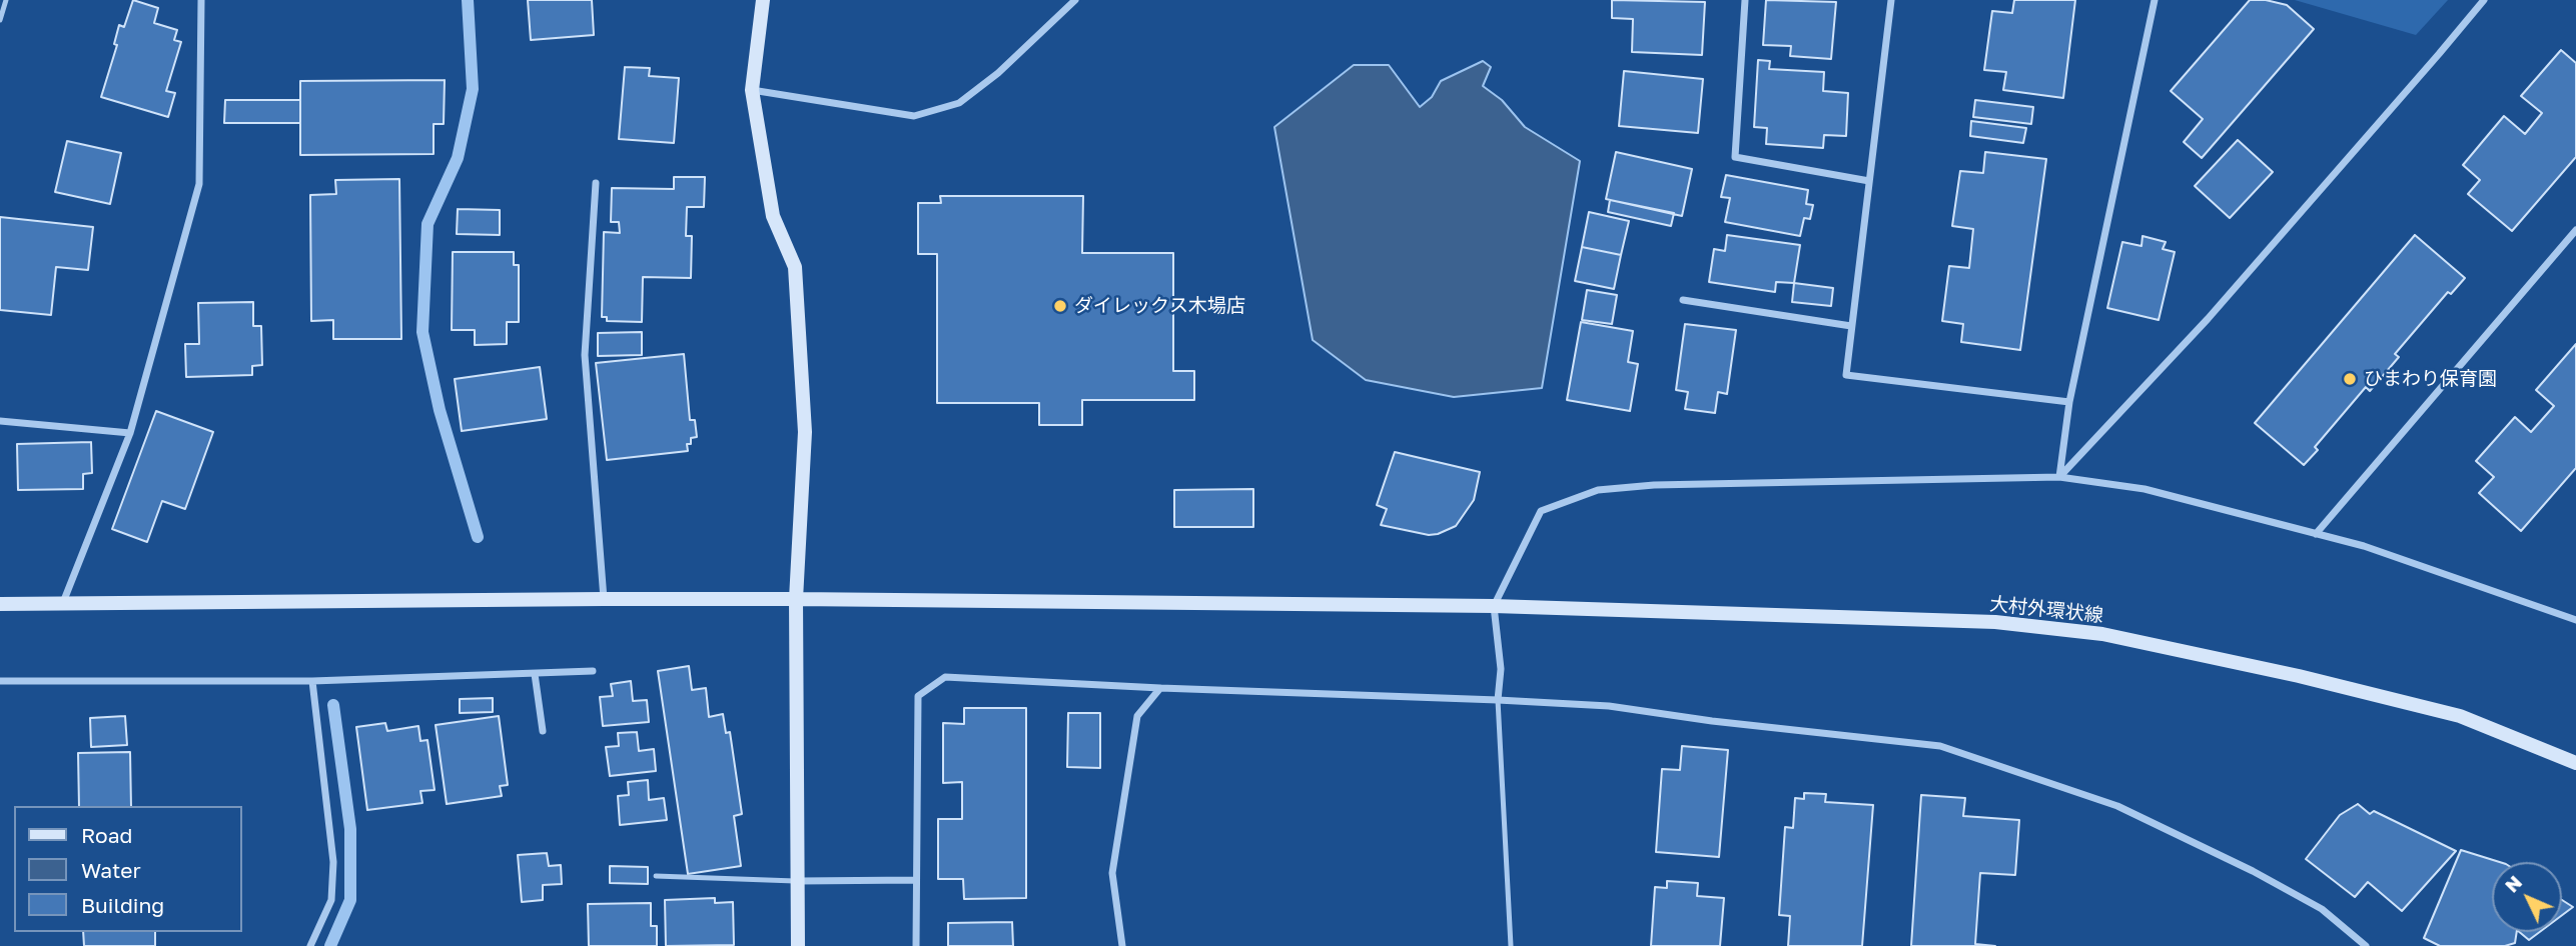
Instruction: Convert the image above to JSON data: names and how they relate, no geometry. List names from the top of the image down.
{
  "streets": {
    "main road": ["大村外環状線"]
  },
  "places": ["ダイレックス木場店", "ひまわり保育園"],
  "legend": ["Road", "Water", "Building"],
  "north": "top left"
}
